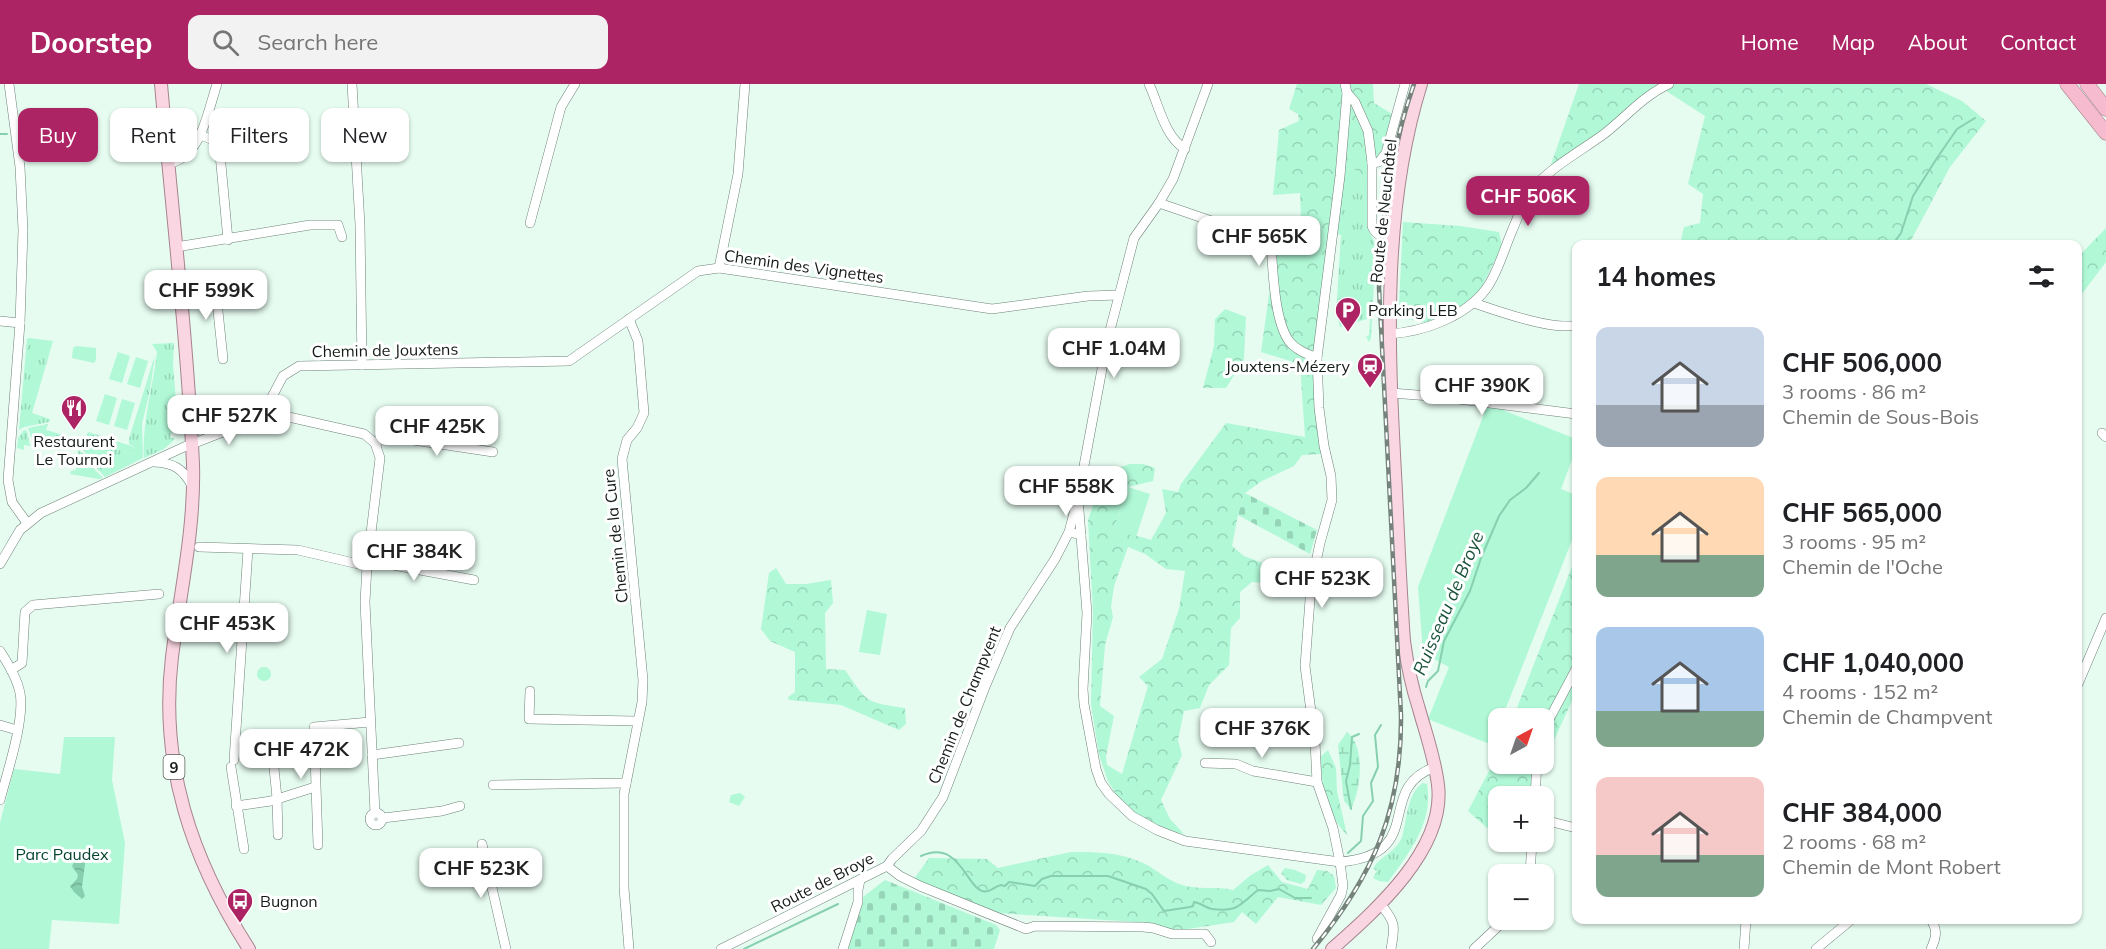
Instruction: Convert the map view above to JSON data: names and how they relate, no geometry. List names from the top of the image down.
{
  "streets": {
    "main road": ["Route de Neuchâtel", "9"],
    "street": [
      "Chemin des Vignettes",
      "Chemin de Jouxtens",
      "Chemin de la Cure",
      "Chemin de Champvent",
      "Route de Broye"
    ]
  },
  "crossings": [
    ["Route de Neuchâtel", "Chemin de Champvent"],
    ["Chemin des Vignettes", "Chemin de Jouxtens"],
    ["Chemin des Vignettes", "Chemin de la Cure"],
    ["Chemin des Vignettes", "Chemin de Champvent"],
    ["Chemin de Champvent", "Route de Broye"]
  ],
  "water": ["Ruisseau de Broye"],
  "parks": ["Parc Paudex"],
  "places": {
    "parking": ["Parking LEB"],
    "station": ["Jouxtens-Mézery"],
    "restaurant": ["Restaurent Le Tournoi"],
    "bus stop": ["Bugnon"]
  },
  "north": "top right",
  "page": {
    "header": "Doorstep",
    "search": "Search here",
    "nav": [
      "Home",
      "Map",
      "About",
      "Contact"
    ],
    "chip": [
      "Buy",
      "Rent",
      "Filters",
      "New"
    ],
    "price": [
      "CHF 506K",
      "CHF 565K",
      "CHF 599K",
      "CHF 1.04M",
      "CHF 390K",
      "CHF 527K",
      "CHF 425K",
      "CHF 558K",
      "CHF 384K",
      "CHF 523K",
      "CHF 453K",
      "CHF 376K",
      "CHF 472K",
      "CHF 523K"
    ],
    "heading": "14 homes",
    "list": [
      {
        "name": "CHF 506,000",
        "note": "3 rooms · 86 m² · Chemin de Sous-Bois"
      },
      {
        "name": "CHF 565,000",
        "note": "3 rooms · 95 m² · Chemin de l'Oche"
      },
      {
        "name": "CHF 1,040,000",
        "note": "4 rooms · 152 m² · Chemin de Champvent"
      },
      {
        "name": "CHF 384,000",
        "note": "2 rooms · 68 m² · Chemin de Mont Robert"
      }
    ],
    "map_buttons": ["+", "−"]
  }
}
